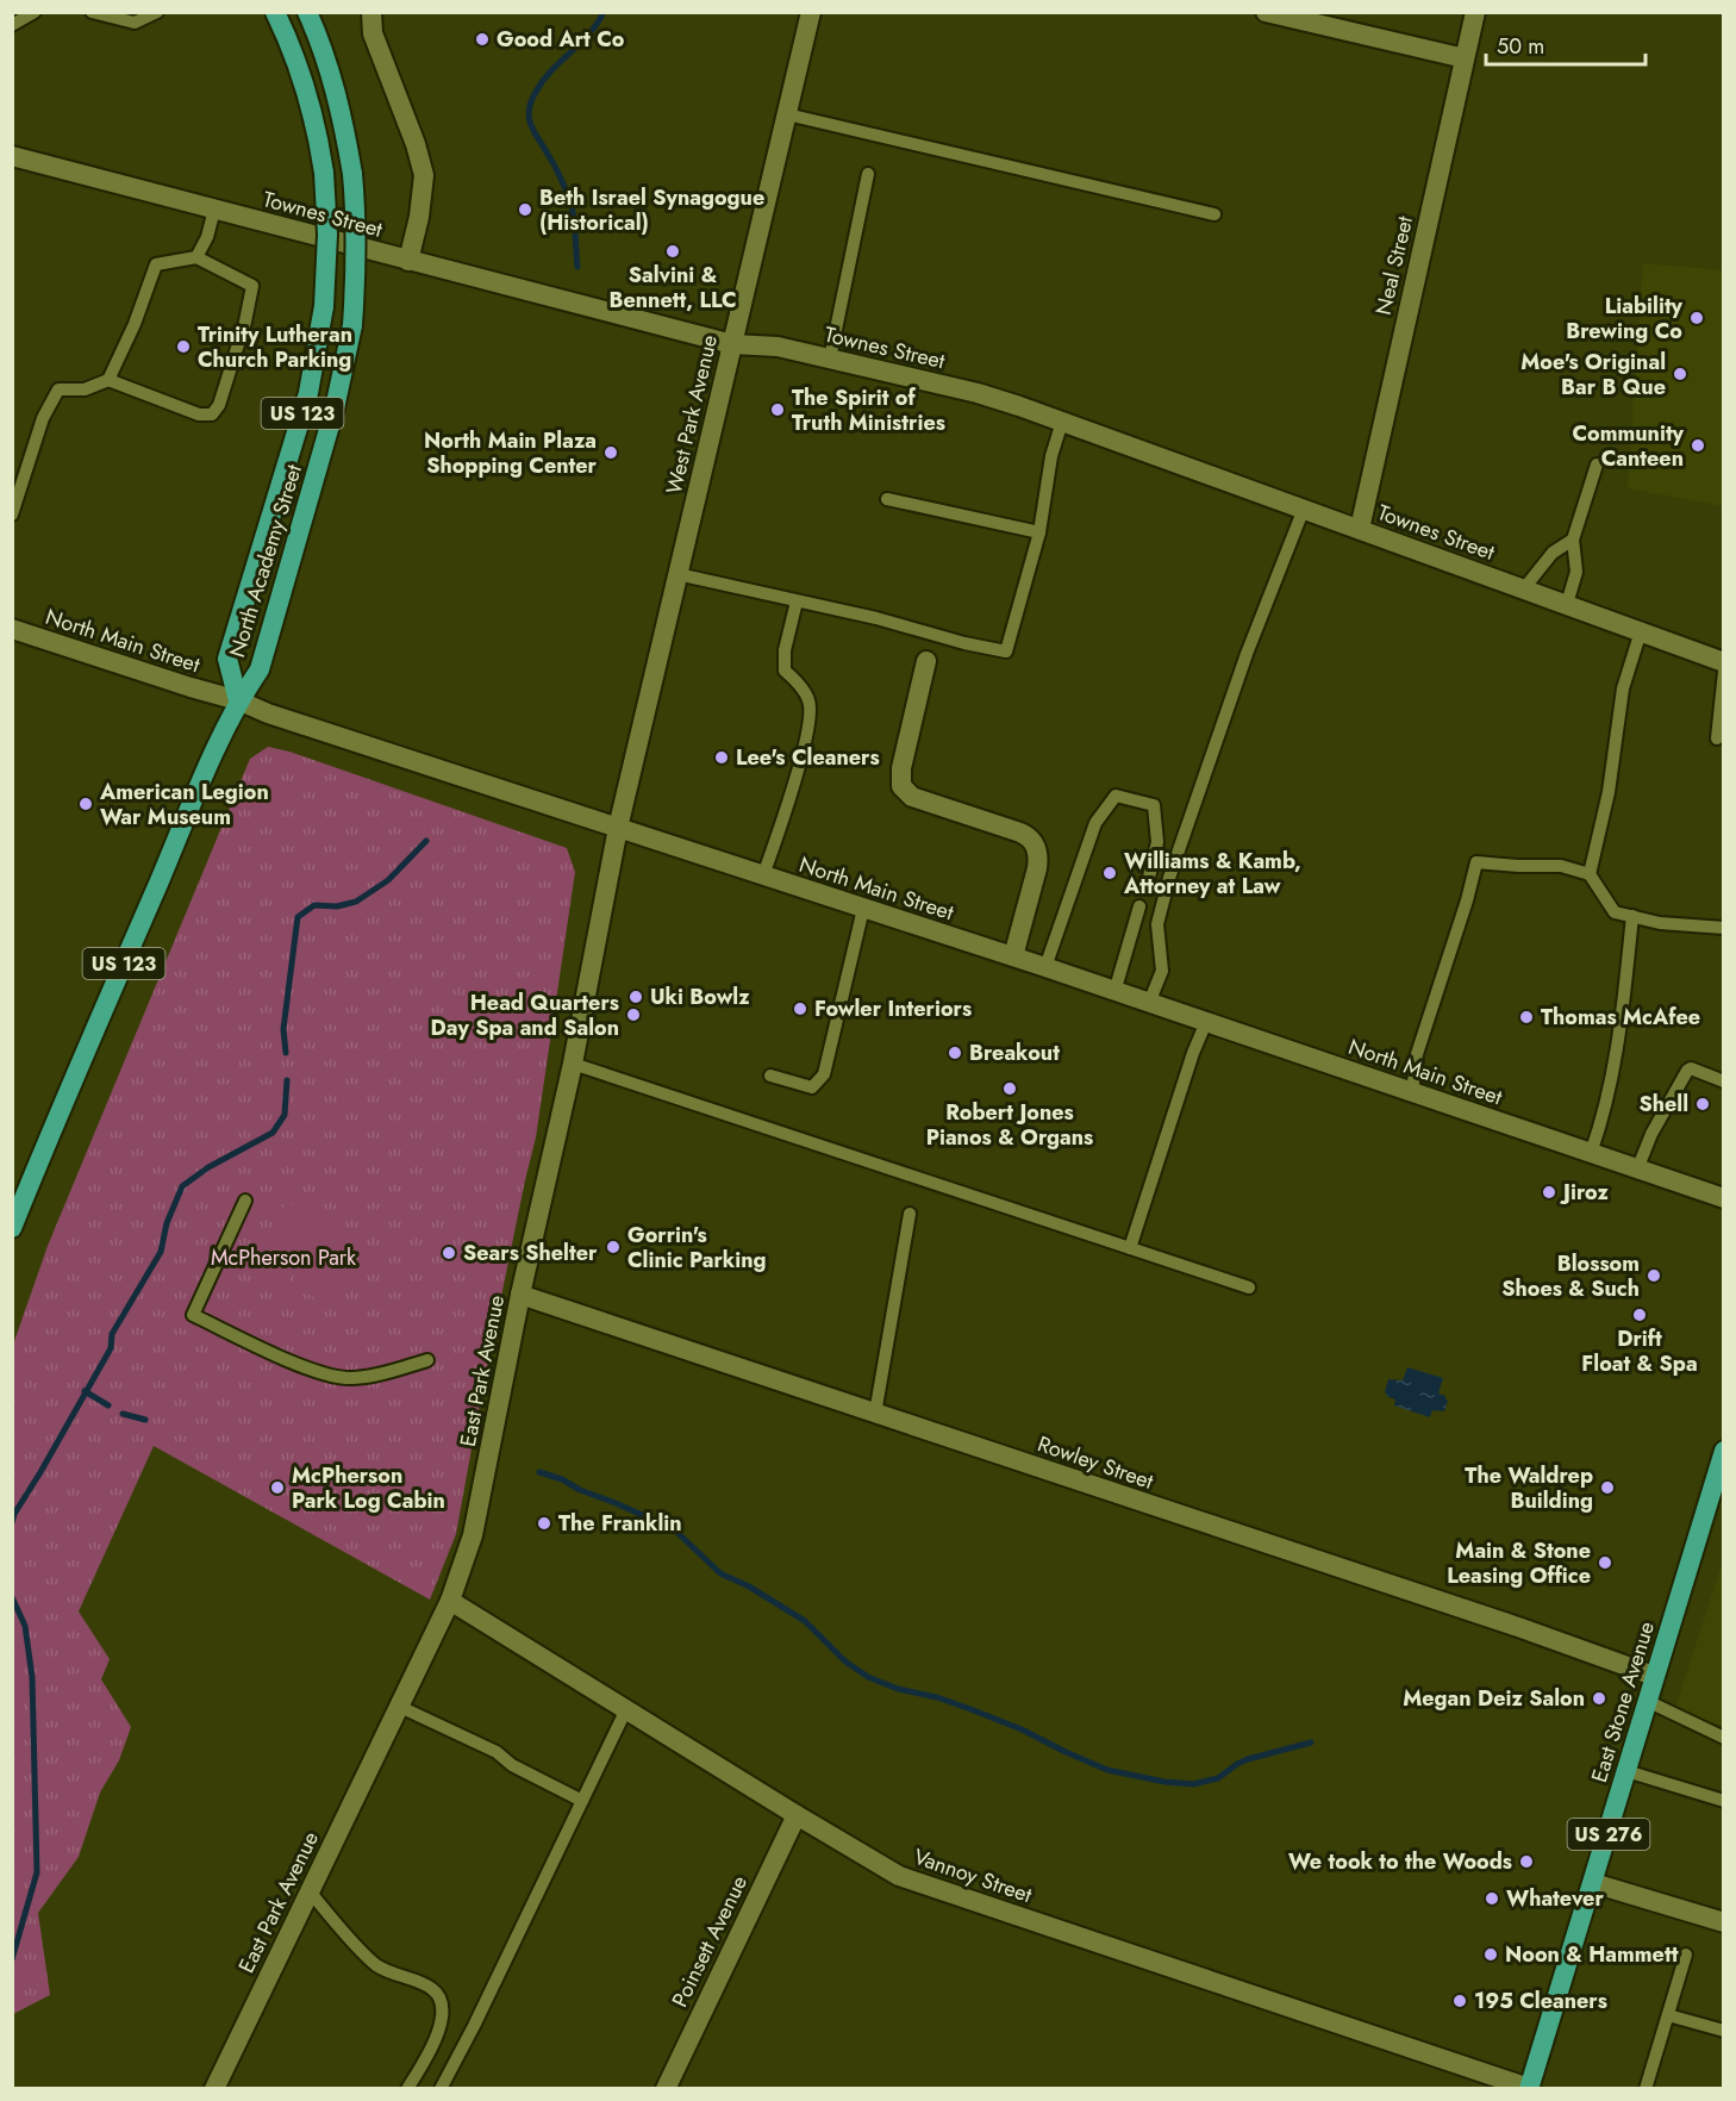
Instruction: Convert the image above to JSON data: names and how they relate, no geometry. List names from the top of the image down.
{
  "streets": {
    "highway": [
      "US 123",
      "North Academy Street",
      "East Stone Avenue",
      "US 276"
    ],
    "street": [
      "Townes Street",
      "Neal Street",
      "West Park Avenue",
      "North Main Street",
      "East Park Avenue",
      "Rowley Street",
      "Vannoy Street",
      "Poinsett Avenue"
    ]
  },
  "crossings": [
    ["Townes Street", "Neal Street"],
    ["Townes Street", "West Park Avenue"],
    ["West Park Avenue", "North Main Street"],
    ["West Park Avenue", "East Park Avenue"],
    ["North Academy Street", "North Main Street"],
    ["North Main Street", "East Park Avenue"],
    ["East Park Avenue", "Rowley Street"],
    ["East Park Avenue", "Vannoy Street"],
    ["Rowley Street", "East Stone Avenue"],
    ["East Stone Avenue", "Vannoy Street"],
    ["Vannoy Street", "Poinsett Avenue"]
  ],
  "parks": ["McPherson Park"],
  "places": [
    "Good Art Co",
    "Beth Israel Synagogue (Historical)",
    "Salvini & Bennett, LLC",
    "Liability Brewing Co",
    "Trinity Lutheran Church Parking",
    "Moe's Original Bar B Que",
    "The Spirit of Truth Ministries",
    "Community Canteen",
    "North Main Plaza Shopping Center",
    "Lee's Cleaners",
    "American Legion War Museum",
    "Williams & Kamb, Attorney at Law",
    "Uki Bowlz",
    "Fowler Interiors",
    "Head Quarters Day Spa and Salon",
    "Thomas McAfee",
    "Breakout",
    "Robert Jones Pianos & Organs",
    "Shell",
    "Jiroz",
    "Gorrin's Clinic Parking",
    "Sears Shelter",
    "Blossom Shoes & Such",
    "Drift Float & Spa",
    "McPherson Park Log Cabin",
    "The Waldrep Building",
    "The Franklin",
    "Main & Stone Leasing Office",
    "Megan Deiz Salon",
    "We took to the Woods",
    "Whatever",
    "Noon & Hammett",
    "195 Cleaners"
  ],
  "scale_bar": "50 m"
}
